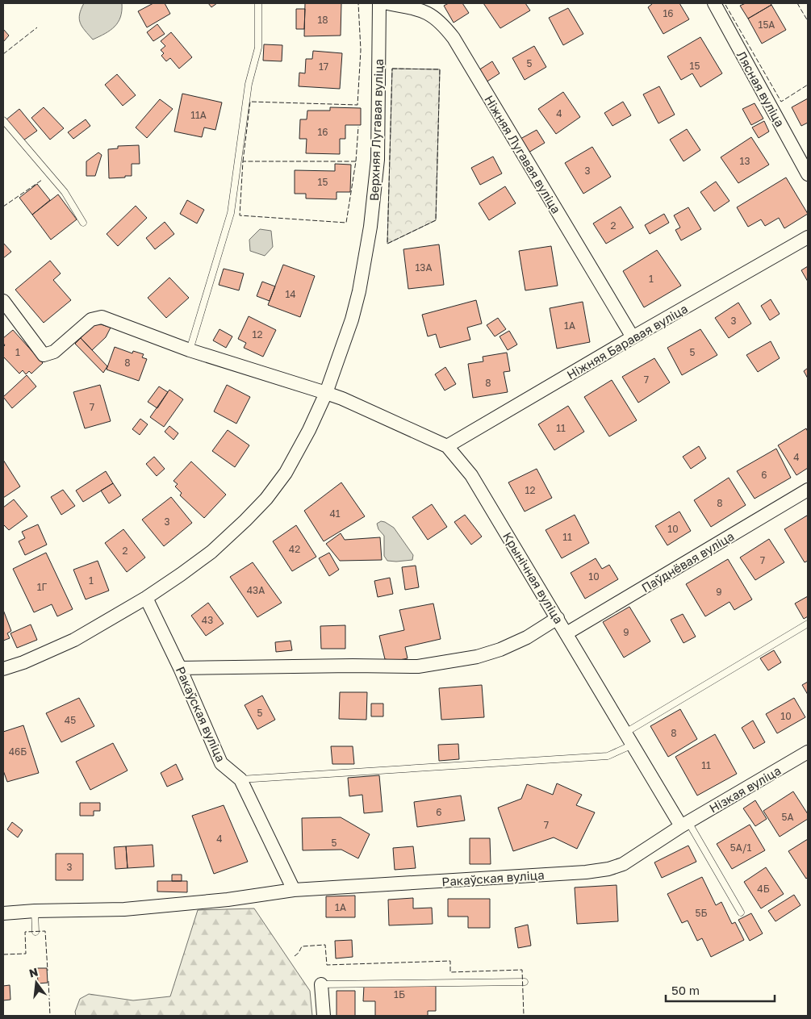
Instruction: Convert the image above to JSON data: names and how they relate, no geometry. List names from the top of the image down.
{
  "streets": {
    "street": [
      "Лясная вуліца",
      "Верхняя Лугавая вуліца",
      "Ніжняя Лугавая вуліца",
      "Ніжняя Баравая вуліца",
      "Паўднёвая вуліца",
      "Крынічная вуліца",
      "Ракаўская вуліца",
      "Нізкая вуліца"
    ]
  },
  "crossings": [
    ["Верхняя Лугавая вуліца", "Крынічная вуліца"],
    ["Верхняя Лугавая вуліца", "Ракаўская вуліца"],
    ["Ніжняя Лугавая вуліца", "Ніжняя Баравая вуліца"],
    ["Ніжняя Баравая вуліца", "Крынічная вуліца"],
    ["Паўднёвая вуліца", "Крынічная вуліца"],
    ["Крынічная вуліца", "Ракаўская вуліца"],
    ["Крынічная вуліца", "Нізкая вуліца"],
    ["Ракаўская вуліца", "Нізкая вуліца"]
  ],
  "house_numbers": [
    "16",
    "18",
    "15А",
    "5",
    "15",
    "17",
    "4",
    "11А",
    "16",
    "13",
    "3",
    "15",
    "2",
    "13А",
    "1",
    "14",
    "3",
    "1А",
    "12",
    "1",
    "5",
    "8",
    "7",
    "8",
    "7",
    "11",
    "4",
    "6",
    "12",
    "8",
    "41",
    "3",
    "10",
    "11",
    "42",
    "2",
    "7",
    "10",
    "1",
    "1Г",
    "43А",
    "9",
    "43",
    "9",
    "5",
    "10",
    "45",
    "8",
    "46Б",
    "11",
    "6",
    "5А",
    "7",
    "4",
    "5",
    "5А/1",
    "3",
    "4Б",
    "1А",
    "5Б",
    "1Б"
  ],
  "scale_bar": "50 m",
  "north": "top"
}
